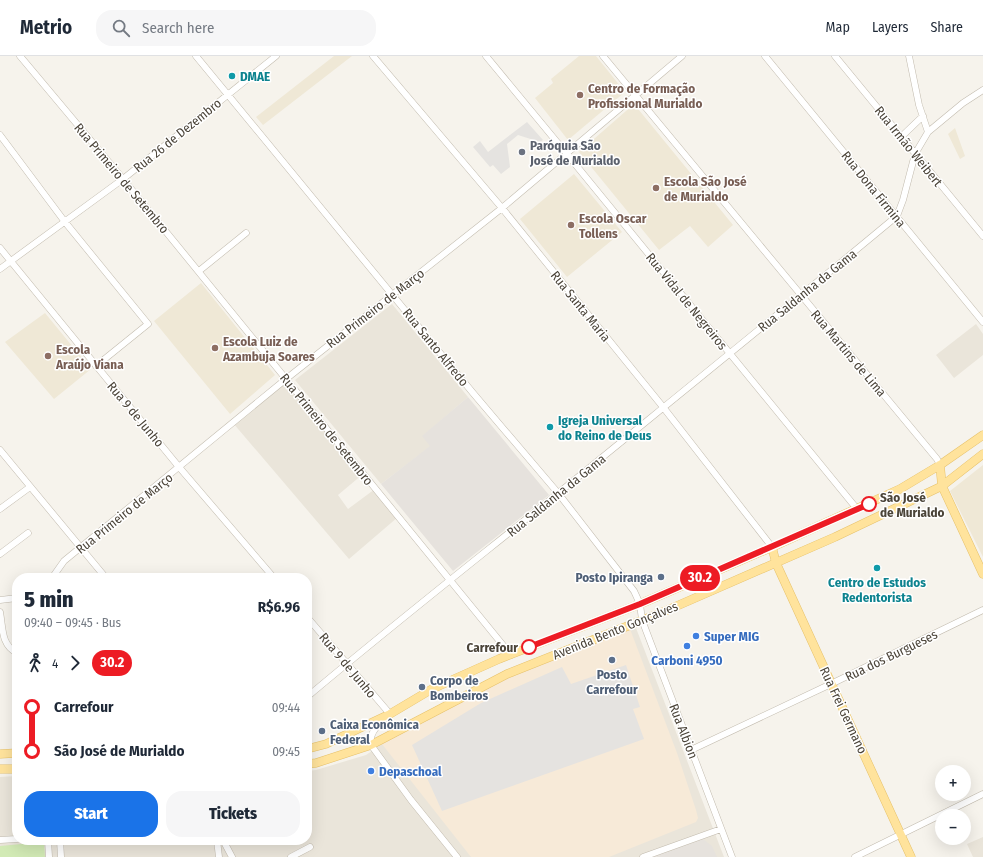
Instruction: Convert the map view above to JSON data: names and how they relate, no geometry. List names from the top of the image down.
{
  "streets": {
    "main road": ["Rua Santa Maria", "Avenida Bento Gonçalves", "Rua Frei Germano"],
    "street": [
      "Rua 26 de Dezembro",
      "Rua Irmão Weibert",
      "Rua Primeiro de Setembro",
      "Rua Dona Firmina",
      "Rua Saldanha da Gama",
      "Rua Vidal de Negreiros",
      "Rua Primeiro de Março",
      "Rua Santo Alfredo",
      "Rua Martins de Lima",
      "Rua 9 de Junho",
      "Rua dos Burgueses",
      "Rua Albion"
    ]
  },
  "crossings": [
    ["Rua 26 de Dezembro", "Rua Primeiro de Setembro"],
    ["Rua 26 de Dezembro", "Rua Santo Alfredo"],
    ["Rua 26 de Dezembro", "Rua 9 de Junho"],
    ["Rua Primeiro de Setembro", "Rua Saldanha da Gama"],
    ["Rua Primeiro de Setembro", "Rua Primeiro de Março"],
    ["Rua Primeiro de Setembro", "Avenida Bento Gonçalves"],
    ["Rua Dona Firmina", "Rua Saldanha da Gama"],
    ["Rua Saldanha da Gama", "Rua Vidal de Negreiros"],
    ["Rua Saldanha da Gama", "Rua Santa Maria"],
    ["Rua Saldanha da Gama", "Rua Santo Alfredo"],
    ["Rua Saldanha da Gama", "Rua Martins de Lima"],
    ["Rua Saldanha da Gama", "Rua 9 de Junho"],
    ["Rua Vidal de Negreiros", "Rua Primeiro de Março"],
    ["Rua Vidal de Negreiros", "Avenida Bento Gonçalves"],
    ["Rua Santa Maria", "Rua Primeiro de Março"],
    ["Rua Santa Maria", "Avenida Bento Gonçalves"],
    ["Rua Santa Maria", "Rua Frei Germano"],
    ["Rua Primeiro de Março", "Rua Santo Alfredo"],
    ["Rua Primeiro de Março", "Rua Martins de Lima"],
    ["Rua Primeiro de Março", "Rua 9 de Junho"],
    ["Rua Santo Alfredo", "Avenida Bento Gonçalves"],
    ["Rua Santo Alfredo", "Rua Albion"],
    ["Rua Martins de Lima", "Avenida Bento Gonçalves"],
    ["Rua 9 de Junho", "Avenida Bento Gonçalves"],
    ["Avenida Bento Gonçalves", "Rua Frei Germano"],
    ["Avenida Bento Gonçalves", "Rua Albion"],
    ["Rua dos Burgueses", "Rua Frei Germano"],
    ["Rua dos Burgueses", "Rua Albion"]
  ],
  "places": [
    "DMAE",
    "Centro de Formação Profissional Murialdo",
    "Paróquia São José de Murialdo",
    "Escola São José de Murialdo",
    "Escola Oscar Tollens",
    "Escola Luiz de Azambuja Soares",
    "Escola Araújo Viana",
    "Igreja Universal do Reino de Deus",
    "São José de Murialdo",
    "Centro de Estudos Redentorista",
    "Posto Ipiranga",
    "Super MIG",
    "Carboni 4950",
    "Carrefour",
    "Posto Carrefour",
    "Corpo de Bombeiros",
    "Caixa Econômica Federal",
    "Depaschoal"
  ],
  "lines": ["bus line 30.2"],
  "page": {
    "header": "Metrio",
    "search": "Search here",
    "nav": ["Map", "Layers", "Share"],
    "on_map": "30.2",
    "heading": ["5 min", "09:40 – 09:45 · Bus", "R$6.96"],
    "legs": ["4", "30.2"],
    "list": [
      {
        "name": "Carrefour",
        "value": "09:44"
      },
      {
        "name": "São José de Murialdo",
        "value": "09:45"
      }
    ],
    "map_buttons": ["+", "−"],
    "buttons": ["Start", "Tickets"]
  }
}
